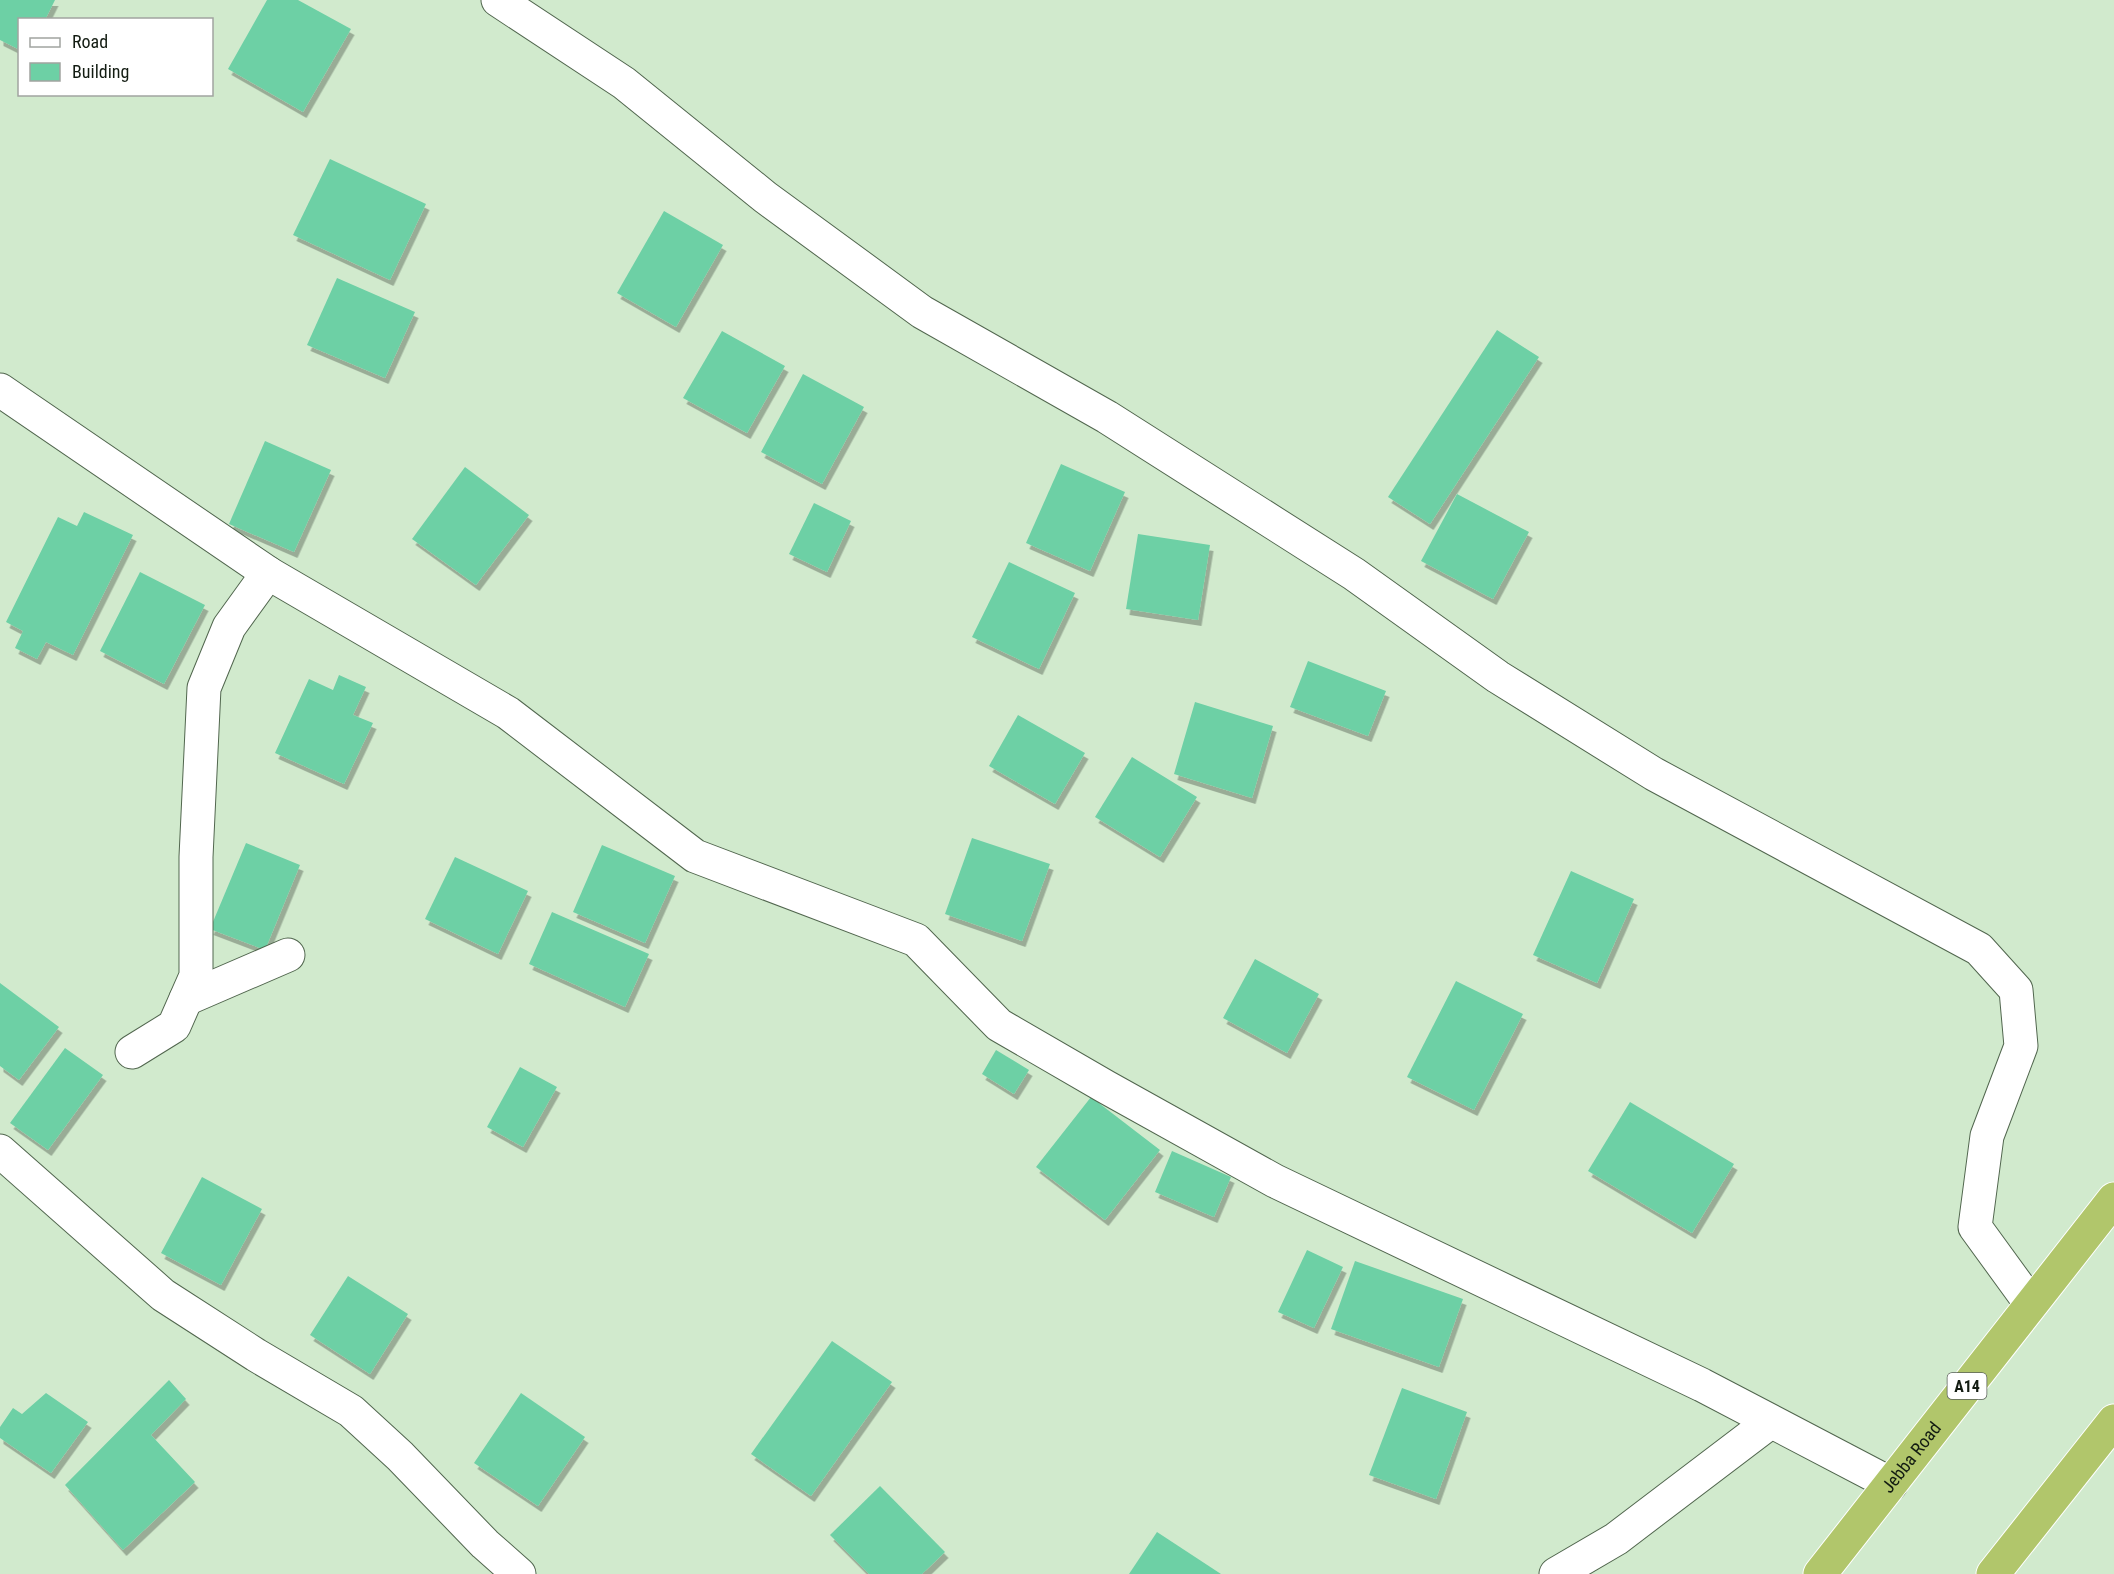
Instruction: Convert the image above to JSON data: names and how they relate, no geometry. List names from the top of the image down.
{
  "streets": {
    "highway": ["A14", "Jebba Road"]
  },
  "legend": ["Road", "Building"]
}
